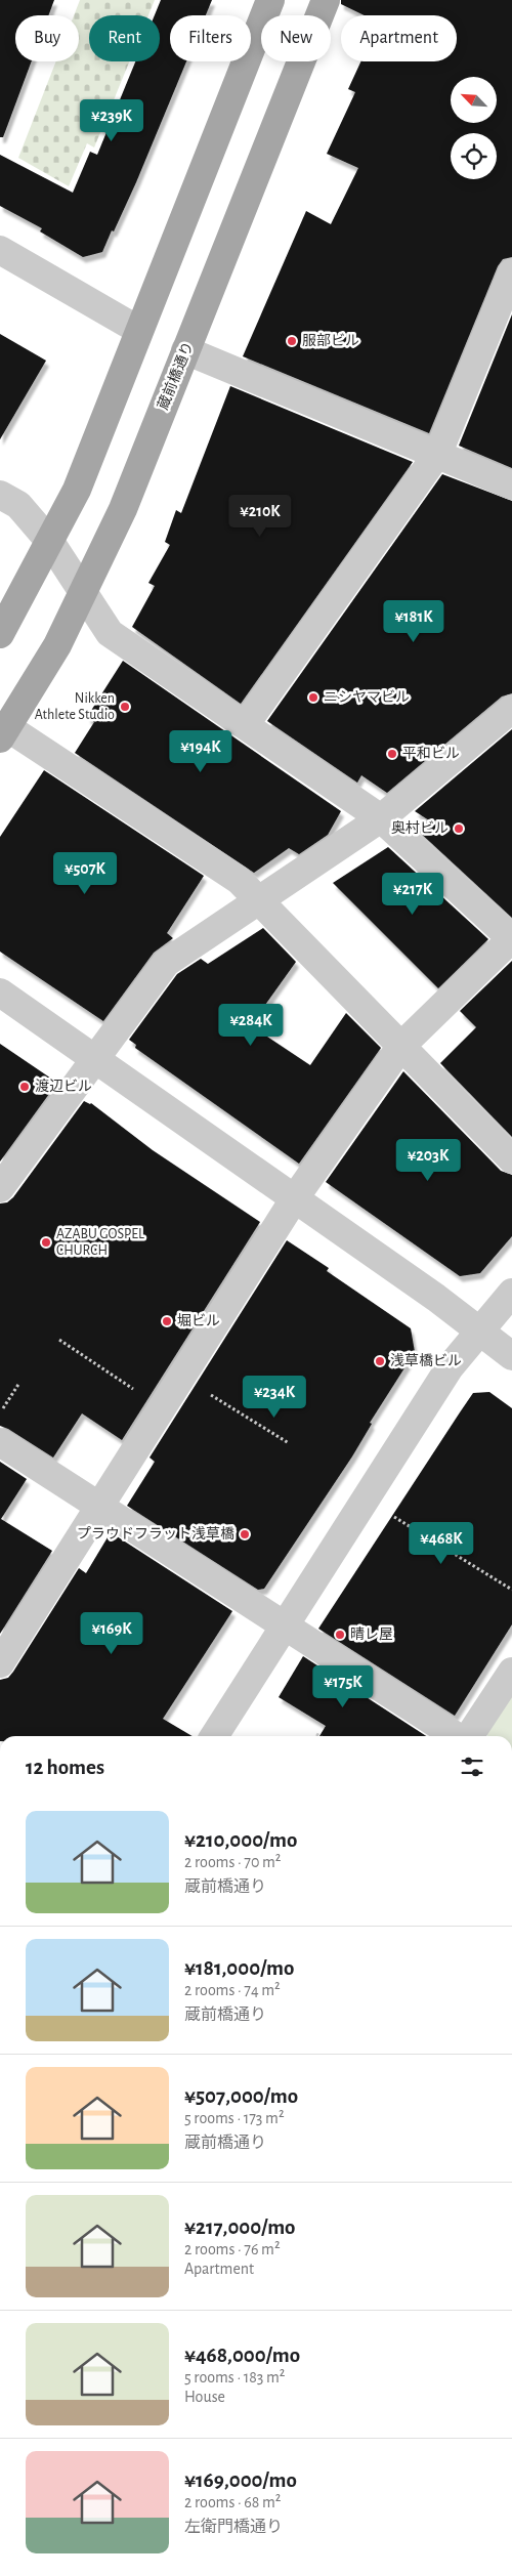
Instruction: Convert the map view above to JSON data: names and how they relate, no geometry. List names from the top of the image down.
{
  "streets": {
    "main road": ["蔵前橋通り"]
  },
  "places": [
    "服部ビル",
    "ニシヤマビル",
    "Nikken Athlete Studio",
    "平和ビル",
    "奥村ビル",
    "渡辺ビル",
    "AZABU GOSPEL CHURCH",
    "堀ビル",
    "浅草橋ビル",
    "プラウドフラット浅草橋",
    "晴レ屋"
  ],
  "north": "top left",
  "page": {
    "chip": [
      "Buy",
      "Rent",
      "Filters",
      "New",
      "Apartment"
    ],
    "price": [
      "¥239K",
      "¥210K",
      "¥181K",
      "¥194K",
      "¥507K",
      "¥217K",
      "¥284K",
      "¥203K",
      "¥234K",
      "¥468K",
      "¥169K",
      "¥175K"
    ],
    "heading": "12 homes",
    "list": [
      {
        "name": "¥210,000/mo",
        "note": "2 rooms · 70 m² · 蔵前橋通り"
      },
      {
        "name": "¥181,000/mo",
        "note": "2 rooms · 74 m² · 蔵前橋通り"
      },
      {
        "name": "¥507,000/mo",
        "note": "5 rooms · 173 m² · 蔵前橋通り"
      },
      {
        "name": "¥217,000/mo",
        "note": "2 rooms · 76 m² · Apartment"
      },
      {
        "name": "¥468,000/mo",
        "note": "5 rooms · 183 m² · House"
      },
      {
        "name": "¥169,000/mo",
        "note": "2 rooms · 68 m² · 左衛門橋通り"
      }
    ]
  }
}
